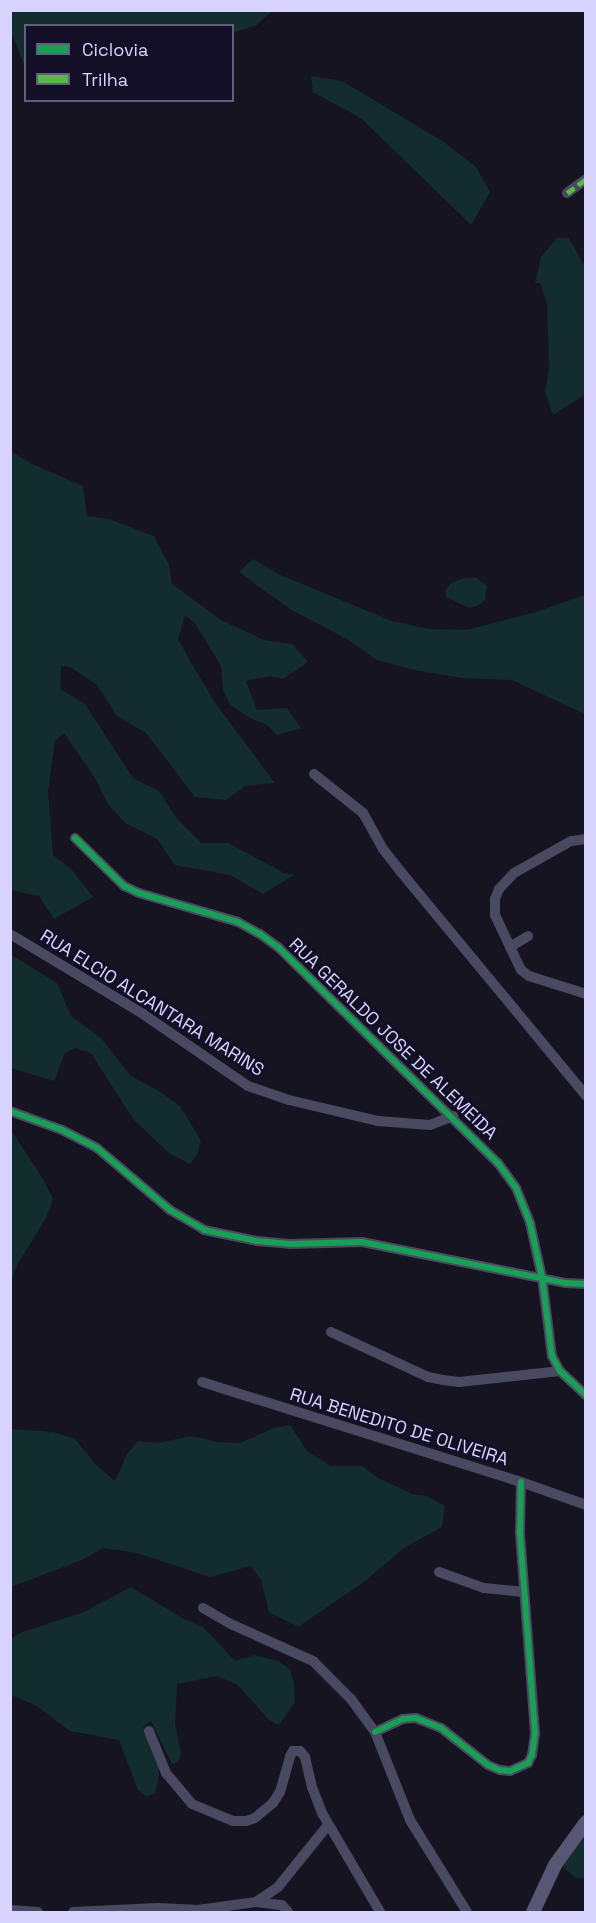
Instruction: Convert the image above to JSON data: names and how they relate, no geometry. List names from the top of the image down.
{
  "streets": {
    "street": ["RUA ELCIO ALCANTARA MARINS", "RUA GERALDO JOSE DE ALEMEIDA", "RUA BENEDITO DE OLIVEIRA"]
  },
  "crossings": [
    ["RUA ELCIO ALCANTARA MARINS", "RUA GERALDO JOSE DE ALEMEIDA"]
  ],
  "legend": ["Ciclovia", "Trilha"]
}
